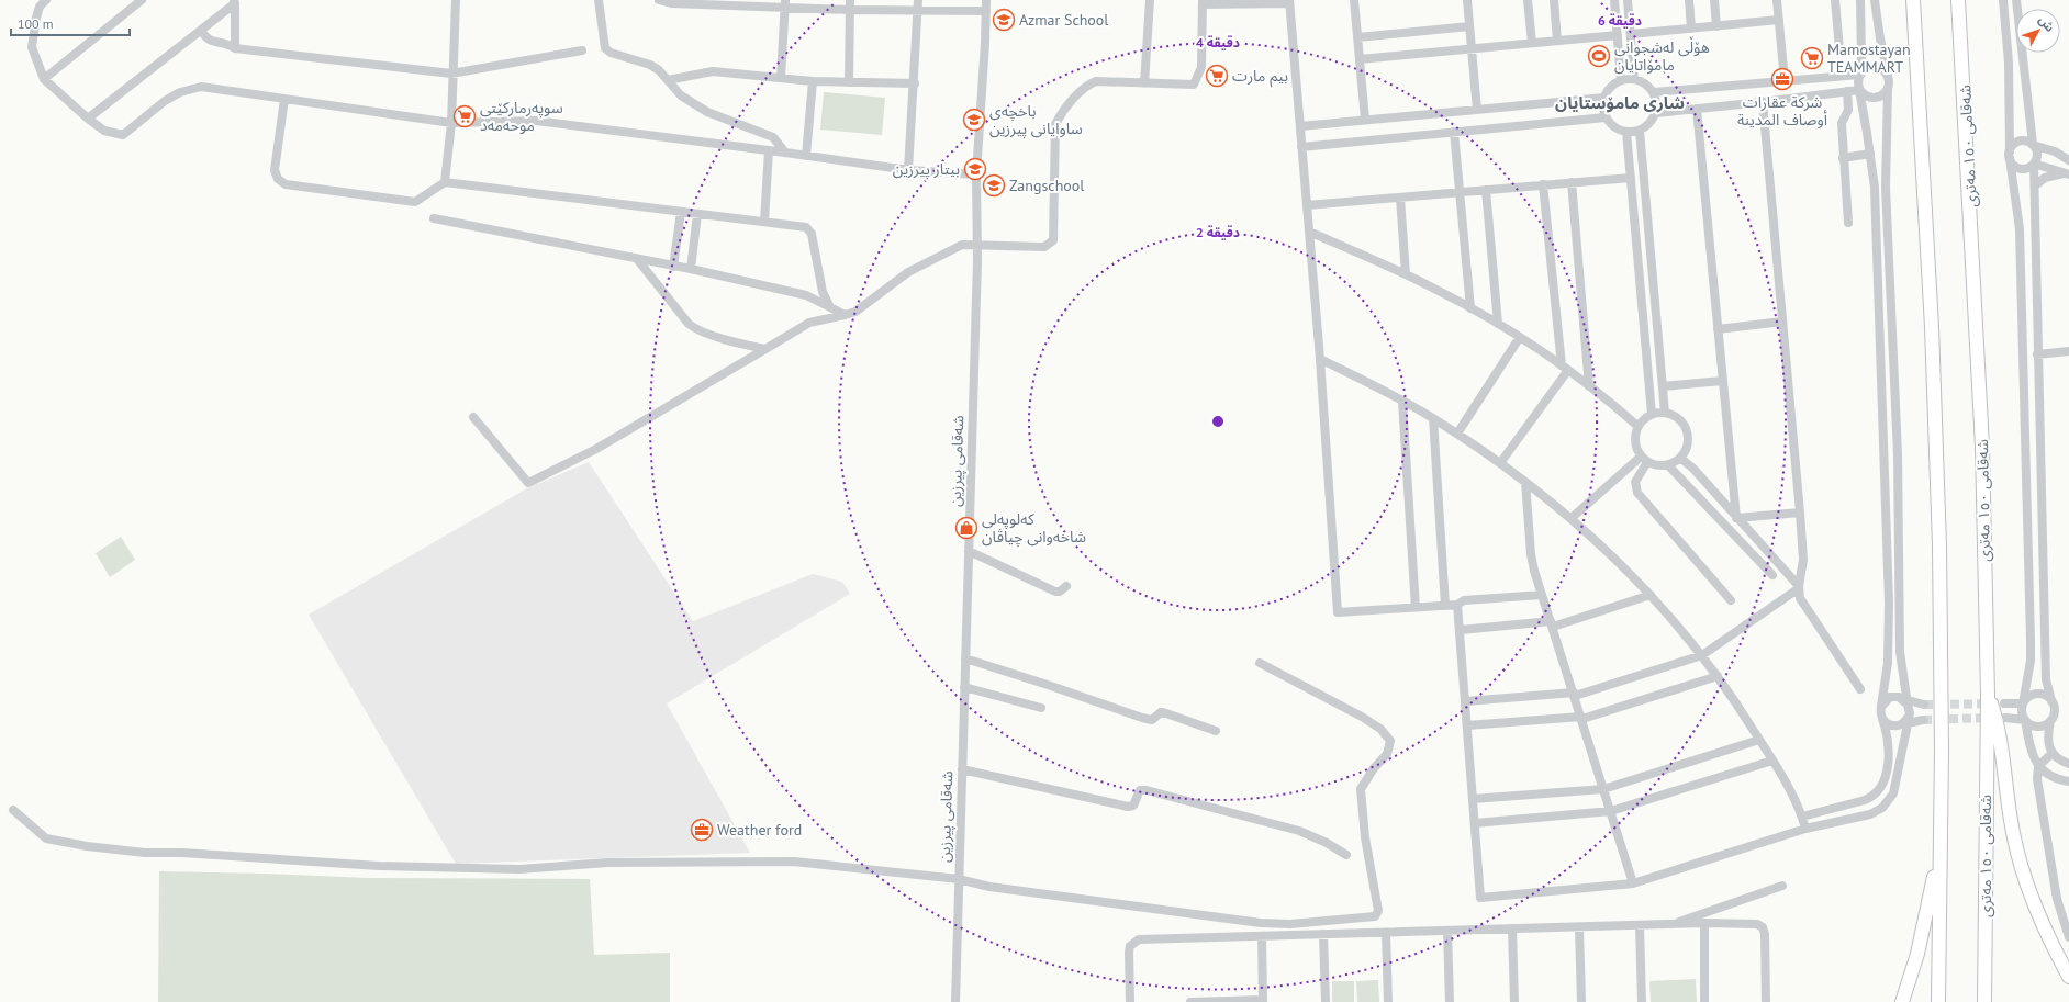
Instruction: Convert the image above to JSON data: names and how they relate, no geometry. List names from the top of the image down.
{
  "streets": {
    "highway": ["شەقامی ١٥٠ مەتری"],
    "street": ["شەقامی پیرزین"]
  },
  "districts": ["شاری مامۆستایان"],
  "places": {
    "school or university": [
      "Azmar School",
      "باخچەی ساوایانی پیرزین",
      "بيتار پيرزين",
      "Zangschool"
    ],
    "sports": ["هۆڵی لەشجوانی مامۆاتایان"],
    "supermarket": ["Mamostayan TEAMMART", "بیم مارت", "سوپەرمارکێتی موحەمەد"],
    "office": ["شركة عقارات أوصاف المدينة", "Weather ford"],
    "shop": ["کەلوپەلی شاخەوانی چیاڤان"]
  },
  "scale_bar": "100 m",
  "north": "top right",
  "rings": ["6 دقيقة", "4 دقيقة", "2 دقيقة"]
}
